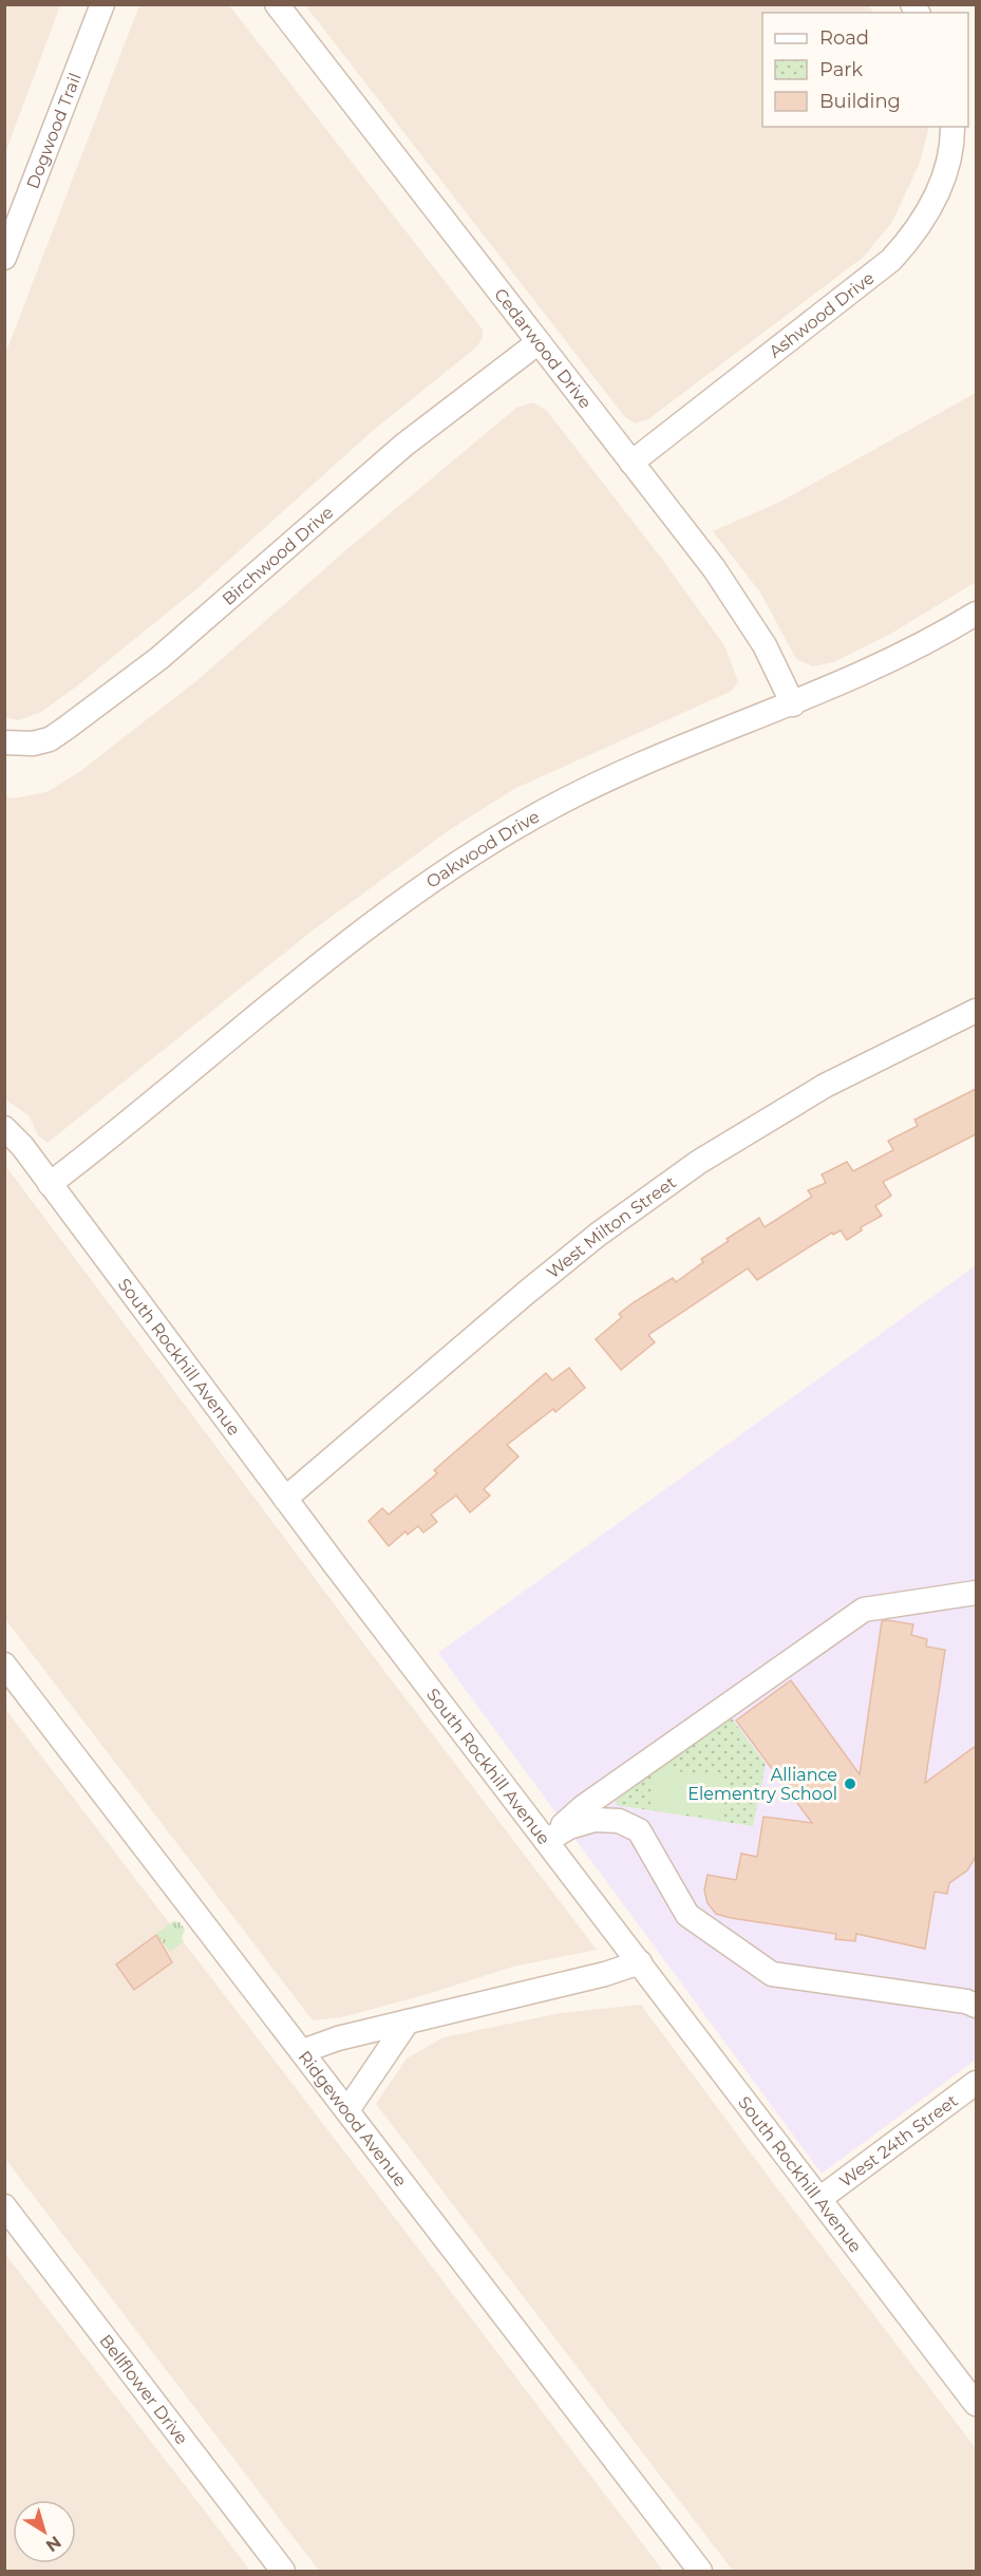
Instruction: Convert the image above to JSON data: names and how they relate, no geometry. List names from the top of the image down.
{
  "streets": {
    "street": [
      "Dogwood Trail",
      "Ashwood Drive",
      "Cedarwood Drive",
      "Birchwood Drive",
      "Oakwood Drive",
      "West Milton Street",
      "South Rockhill Avenue",
      "Ridgewood Avenue",
      "West 24th Street",
      "Bellflower Drive"
    ]
  },
  "crossings": [
    ["Ashwood Drive", "Cedarwood Drive"],
    ["Cedarwood Drive", "Birchwood Drive"],
    ["Cedarwood Drive", "Oakwood Drive"],
    ["Oakwood Drive", "South Rockhill Avenue"],
    ["West Milton Street", "South Rockhill Avenue"],
    ["South Rockhill Avenue", "West 24th Street"]
  ],
  "places": ["Alliance Elementry School"],
  "legend": ["Road", "Park", "Building"],
  "north": "bottom right"
}
